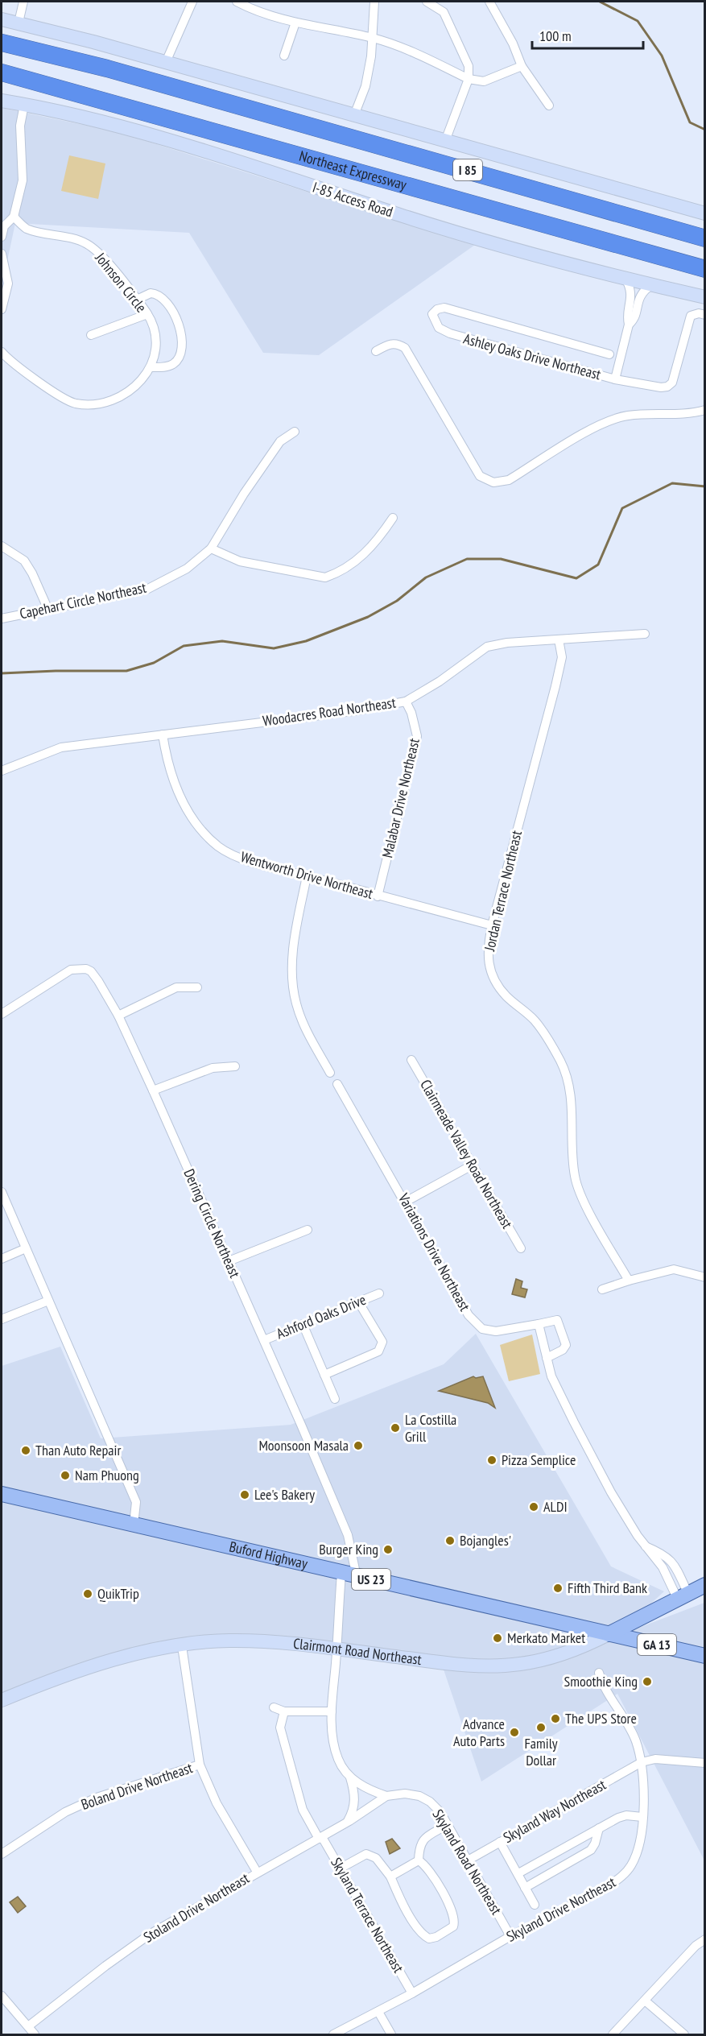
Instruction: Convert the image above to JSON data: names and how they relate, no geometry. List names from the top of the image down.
{
  "streets": {
    "highway": ["Northeast Expressway", "I 85"],
    "main road": [
      "I-85 Access Road",
      "Buford Highway",
      "US 23",
      "GA 13",
      "Clairmont Road Northeast"
    ],
    "street": [
      "Johnson Circle",
      "Ashley Oaks Drive Northeast",
      "Capehart Circle Northeast",
      "Woodacres Road Northeast",
      "Malabar Drive Northeast",
      "Wentworth Drive Northeast",
      "Jordan Terrace Northeast",
      "Clairmeade Valley Road Northeast",
      "Dering Circle Northeast",
      "Variations Drive Northeast",
      "Ashford Oaks Drive",
      "Boland Drive Northeast",
      "Skyland Way Northeast",
      "Skyland Road Northeast",
      "Stoland Drive Northeast",
      "Skyland Drive Northeast",
      "Skyland Terrace Northeast"
    ]
  },
  "crossings": [
    ["I-85 Access Road", "Ashley Oaks Drive Northeast"],
    ["Woodacres Road Northeast", "Malabar Drive Northeast"],
    ["Woodacres Road Northeast", "Wentworth Drive Northeast"],
    ["Woodacres Road Northeast", "Jordan Terrace Northeast"],
    ["Malabar Drive Northeast", "Wentworth Drive Northeast"],
    ["Wentworth Drive Northeast", "Jordan Terrace Northeast"],
    ["Dering Circle Northeast", "Ashford Oaks Drive"],
    ["Dering Circle Northeast", "Buford Highway"],
    ["Buford Highway", "Clairmont Road Northeast"],
    ["Buford Highway", "Skyland Road Northeast"],
    ["Clairmont Road Northeast", "Skyland Road Northeast"],
    ["Skyland Way Northeast", "Skyland Road Northeast"],
    ["Skyland Way Northeast", "Skyland Drive Northeast"],
    ["Skyland Road Northeast", "Stoland Drive Northeast"],
    ["Skyland Road Northeast", "Skyland Drive Northeast"],
    ["Stoland Drive Northeast", "Skyland Terrace Northeast"],
    ["Skyland Drive Northeast", "Skyland Terrace Northeast"]
  ],
  "places": [
    "La Costilla Grill",
    "Moonsoon Masala",
    "Than Auto Repair",
    "Pizza Semplice",
    "Nam Phuong",
    "Lee's Bakery",
    "ALDI",
    "Bojangles'",
    "Burger King",
    "Fifth Third Bank",
    "QuikTrip",
    "Merkato Market",
    "Smoothie King",
    "The UPS Store",
    "Family Dollar",
    "Advance Auto Parts"
  ],
  "scale_bar": "100 m"
}
